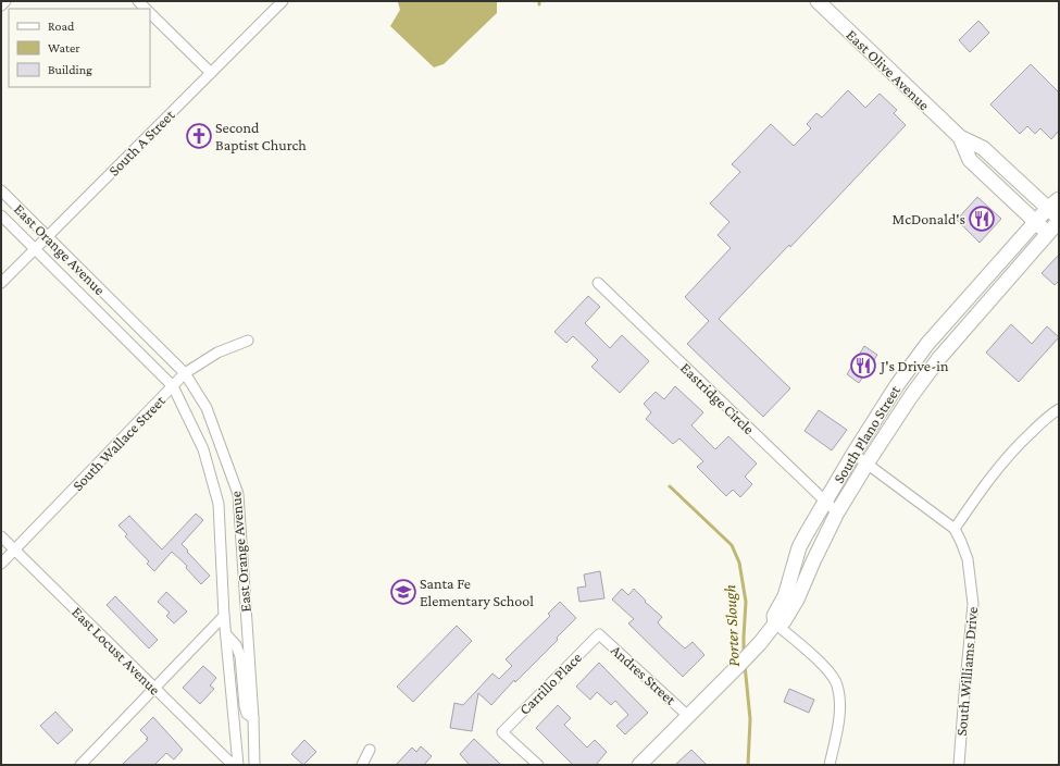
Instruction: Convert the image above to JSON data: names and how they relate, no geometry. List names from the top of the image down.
{
  "streets": {
    "main road": ["East Olive Avenue", "South Plano Street"],
    "street": [
      "South A Street",
      "East Orange Avenue",
      "Eastridge Circle",
      "South Wallace Street",
      "East Locust Avenue",
      "South Williams Drive",
      "Andres Street",
      "Carrillo Place"
    ]
  },
  "crossings": [
    ["East Olive Avenue", "South Plano Street"],
    ["South A Street", "East Orange Avenue"],
    ["East Orange Avenue", "South Wallace Street"],
    ["Eastridge Circle", "South Plano Street"],
    ["South Plano Street", "Andres Street"],
    ["South Wallace Street", "East Locust Avenue"],
    ["Andres Street", "Carrillo Place"]
  ],
  "water": ["Porter Slough"],
  "places": {
    "church": ["Second Baptist Church"],
    "restaurant": ["McDonald's", "J's Drive-in"],
    "school or university": ["Santa Fe Elementary School"]
  },
  "legend": ["Road", "Water", "Building"]
}
